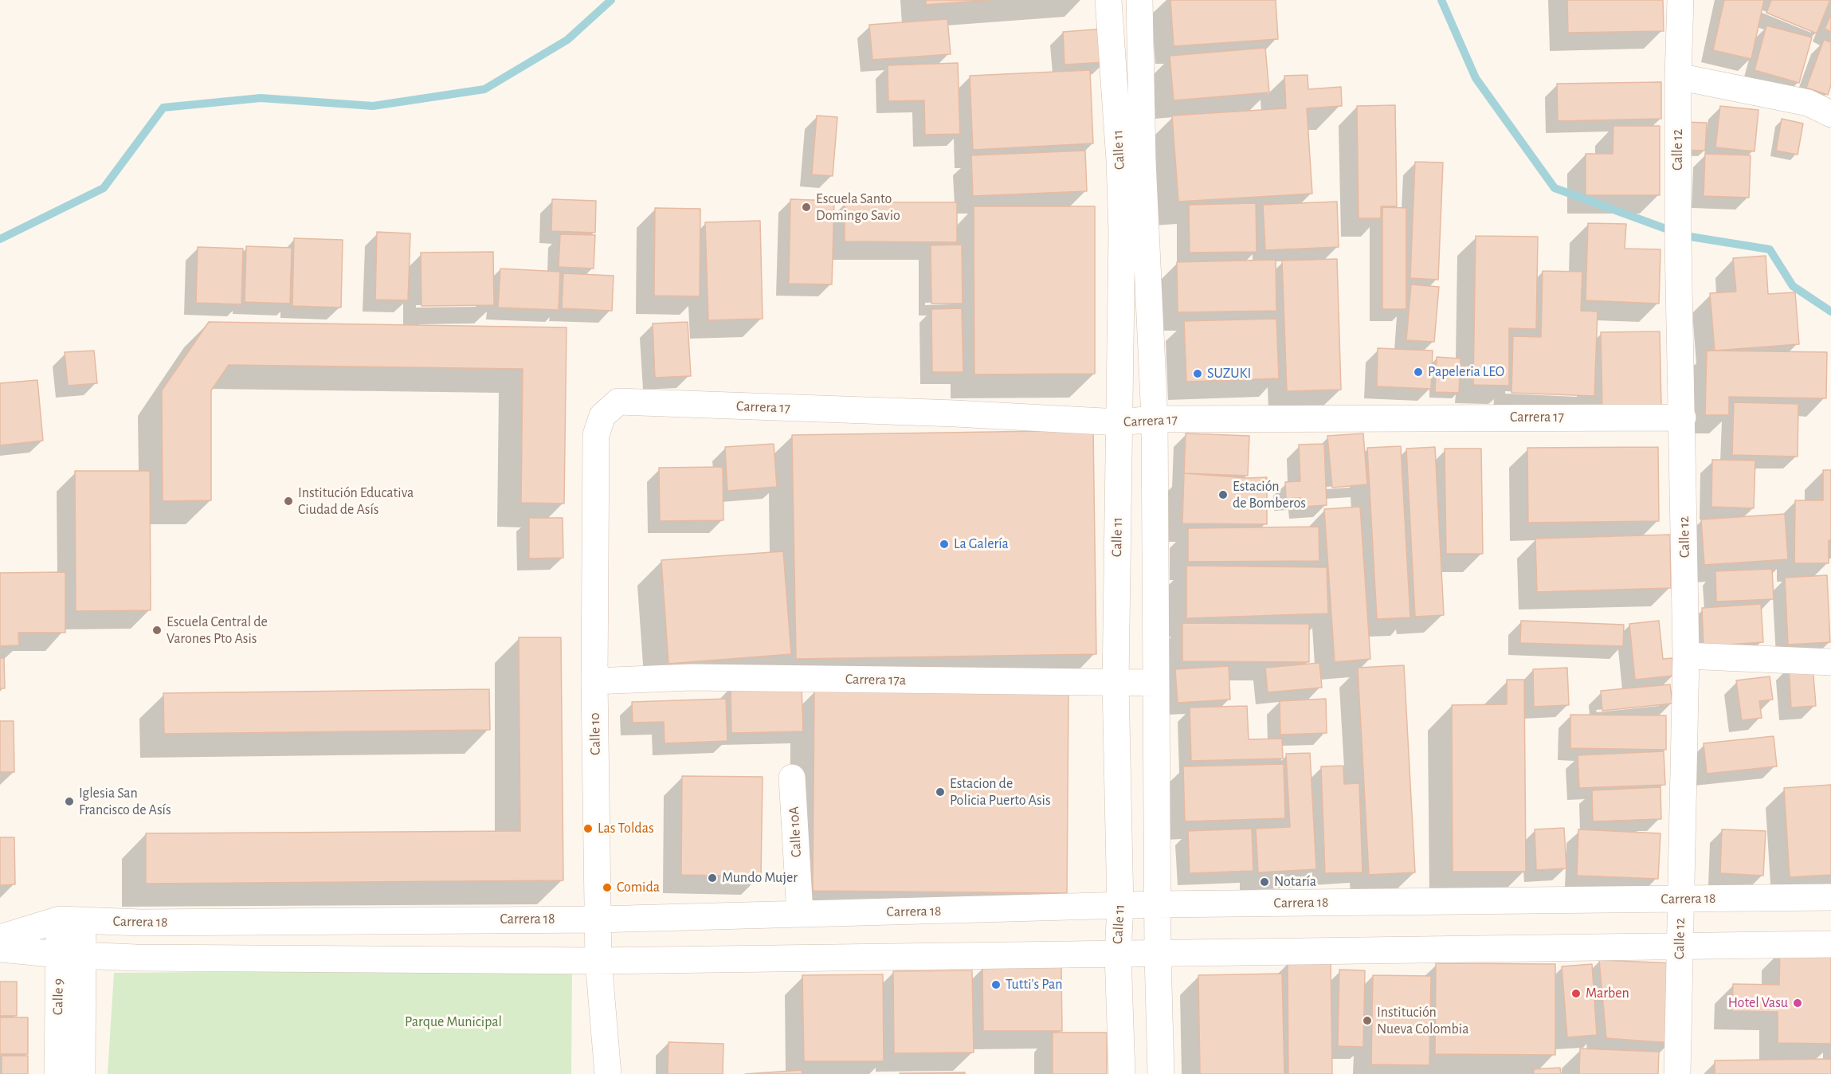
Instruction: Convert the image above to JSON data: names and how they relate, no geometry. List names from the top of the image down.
{
  "streets": {
    "street": [
      "Calle 11",
      "Calle 12",
      "Carrera 17",
      "Carrera 17a",
      "Calle 10",
      "Calle 10A",
      "Carrera 18",
      "Calle 9"
    ]
  },
  "crossings": [
    ["Calle 11", "Carrera 17"],
    ["Calle 11", "Carrera 17a"],
    ["Calle 11", "Carrera 18"],
    ["Calle 12", "Carrera 17"],
    ["Calle 12", "Carrera 18"],
    ["Carrera 17", "Calle 10"],
    ["Carrera 17a", "Calle 10"],
    ["Calle 10", "Carrera 18"],
    ["Calle 10A", "Carrera 18"],
    ["Carrera 18", "Calle 9"]
  ],
  "parks": ["Parque Municipal"],
  "places": [
    "Escuela Santo Domingo Savio",
    "Papeleria LEO",
    "SUZUKI",
    "Estación de Bomberos",
    "Institución Educativa Ciudad de Asís",
    "La Galería",
    "Escuela Central de Varones Pto Asis",
    "Estacion de Policia Puerto Asis",
    "Iglesia San Francisco de Asís",
    "Las Toldas",
    "Mundo Mujer",
    "Notaría",
    "Comida",
    "Tutti's Pan",
    "Marben",
    "Hotel Vasu",
    "Institución Nueva Colombia"
  ]
}
